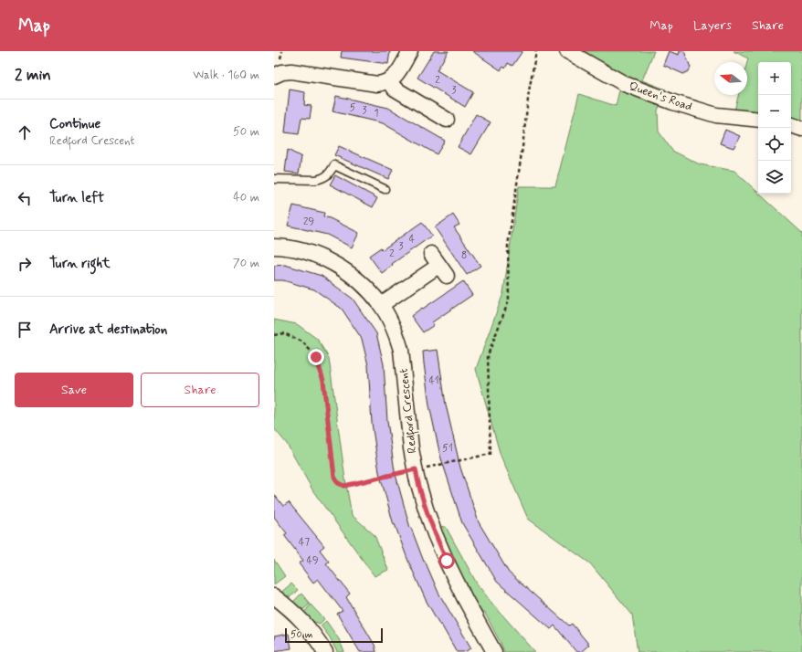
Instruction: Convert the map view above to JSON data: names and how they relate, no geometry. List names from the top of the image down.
{
  "streets": {
    "street": ["Queen's Road", "Redford Crescent"]
  },
  "house_numbers": [
    "2",
    "3",
    "5",
    "3",
    "1",
    "29",
    "4",
    "3",
    "2",
    "8",
    "41",
    "51",
    "47",
    "49"
  ],
  "scale_bar": "50 m",
  "north": "left",
  "page": {
    "header": "Map",
    "nav": ["Map", "Layers", "Share"],
    "heading": ["2 min", "Walk · 160 m"],
    "map_buttons": ["+", "−"],
    "list": [
      ["Continue", "Redford Crescent", "50 m"],
      ["Turn left", "40 m"],
      ["Turn right", "70 m"],
      "Arrive at destination"
    ],
    "buttons": ["Save", "Share"],
    "scale": "50 m"
  }
}
